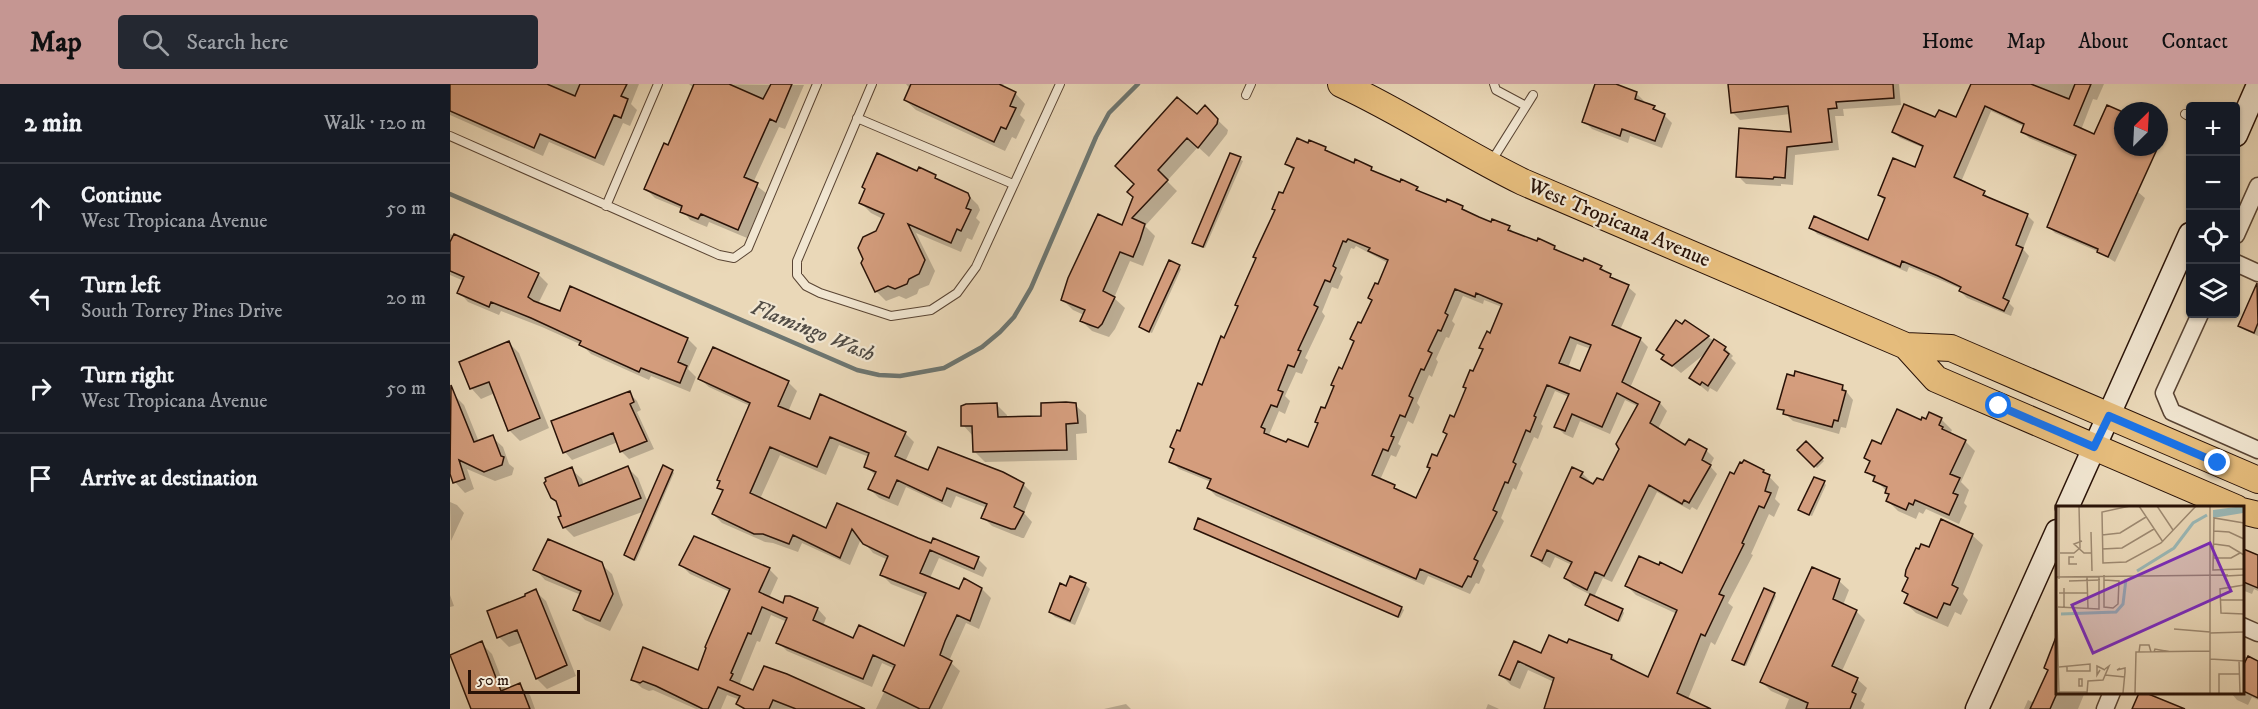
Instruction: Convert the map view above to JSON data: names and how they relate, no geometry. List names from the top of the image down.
{
  "streets": {
    "main road": ["West Tropicana Avenue"]
  },
  "water": ["Flamingo Wash"],
  "scale_bar": "50 m",
  "north": "top right",
  "page": {
    "header": "Map",
    "search": "Search here",
    "nav": [
      "Home",
      "Map",
      "About",
      "Contact"
    ],
    "heading": ["2 min", "Walk · 120 m"],
    "map_buttons": ["+", "−"],
    "list": [
      ["Continue", "West Tropicana Avenue", "50 m"],
      ["Turn left", "South Torrey Pines Drive", "20 m"],
      ["Turn right", "West Tropicana Avenue", "50 m"],
      "Arrive at destination"
    ],
    "scale": "50 m"
  }
}
